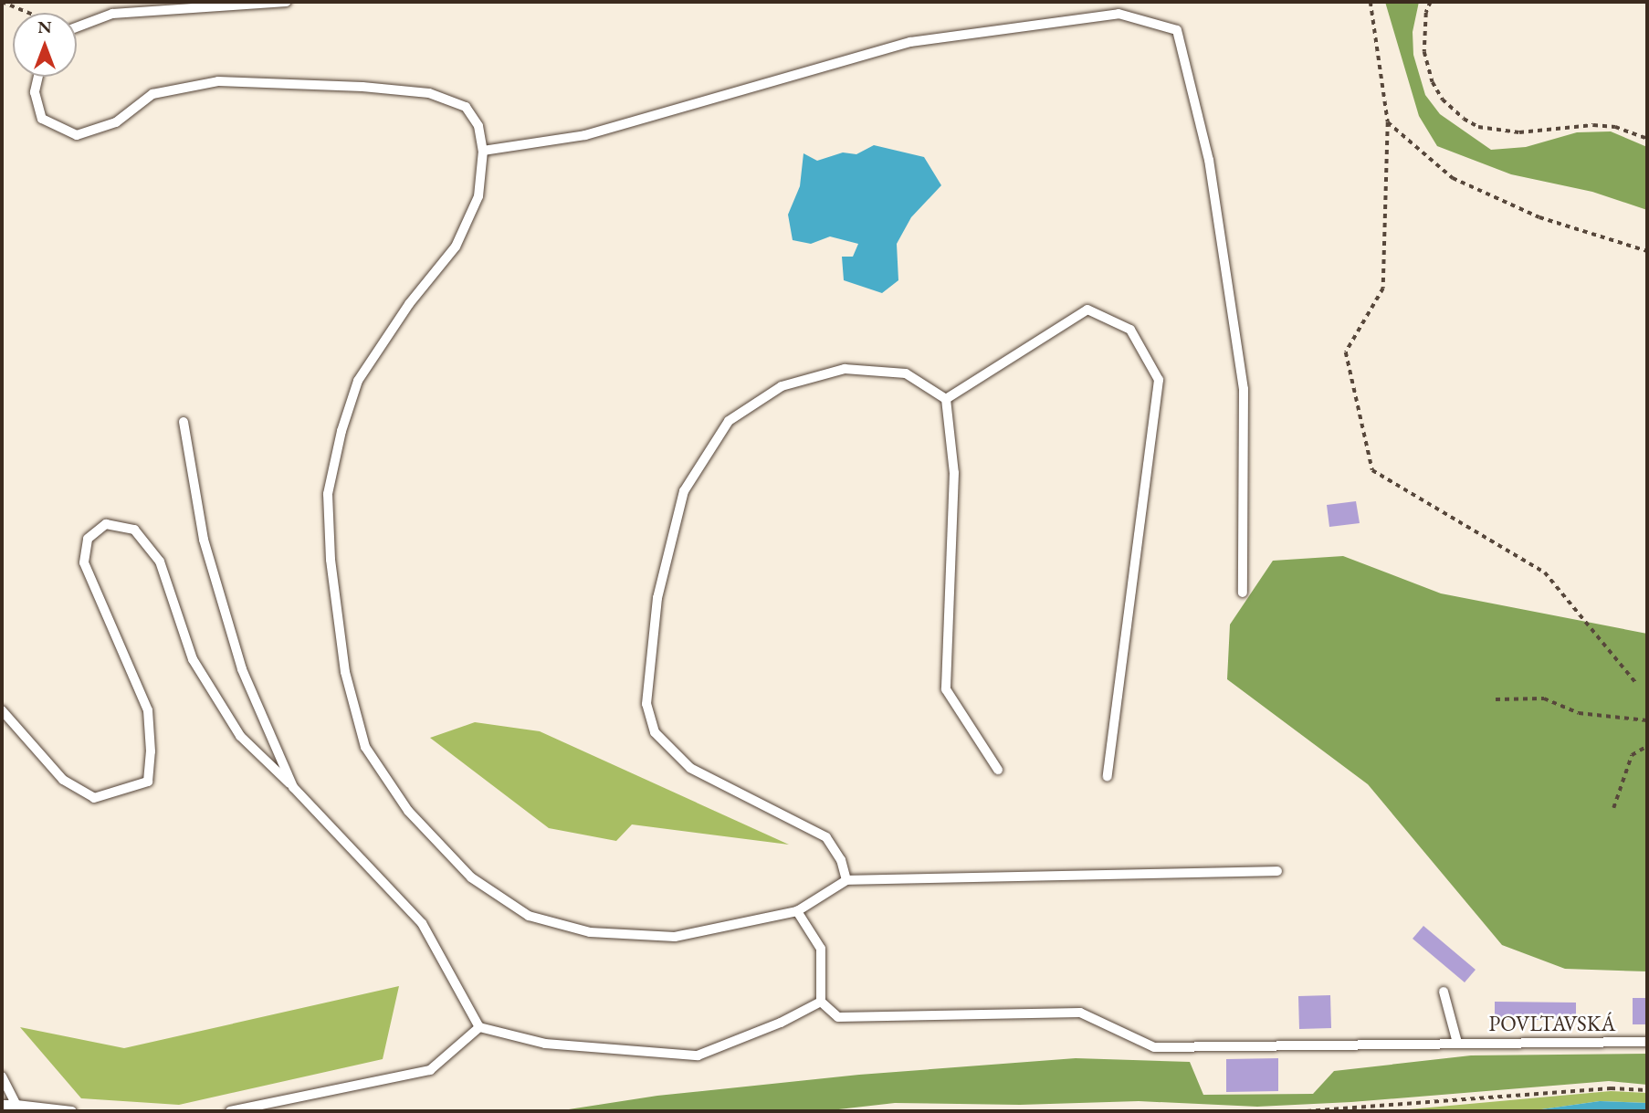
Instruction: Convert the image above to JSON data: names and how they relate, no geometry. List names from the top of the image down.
{
  "streets": {
    "lane": ["POVLTAVSKÁ"]
  },
  "north": "top"
}
